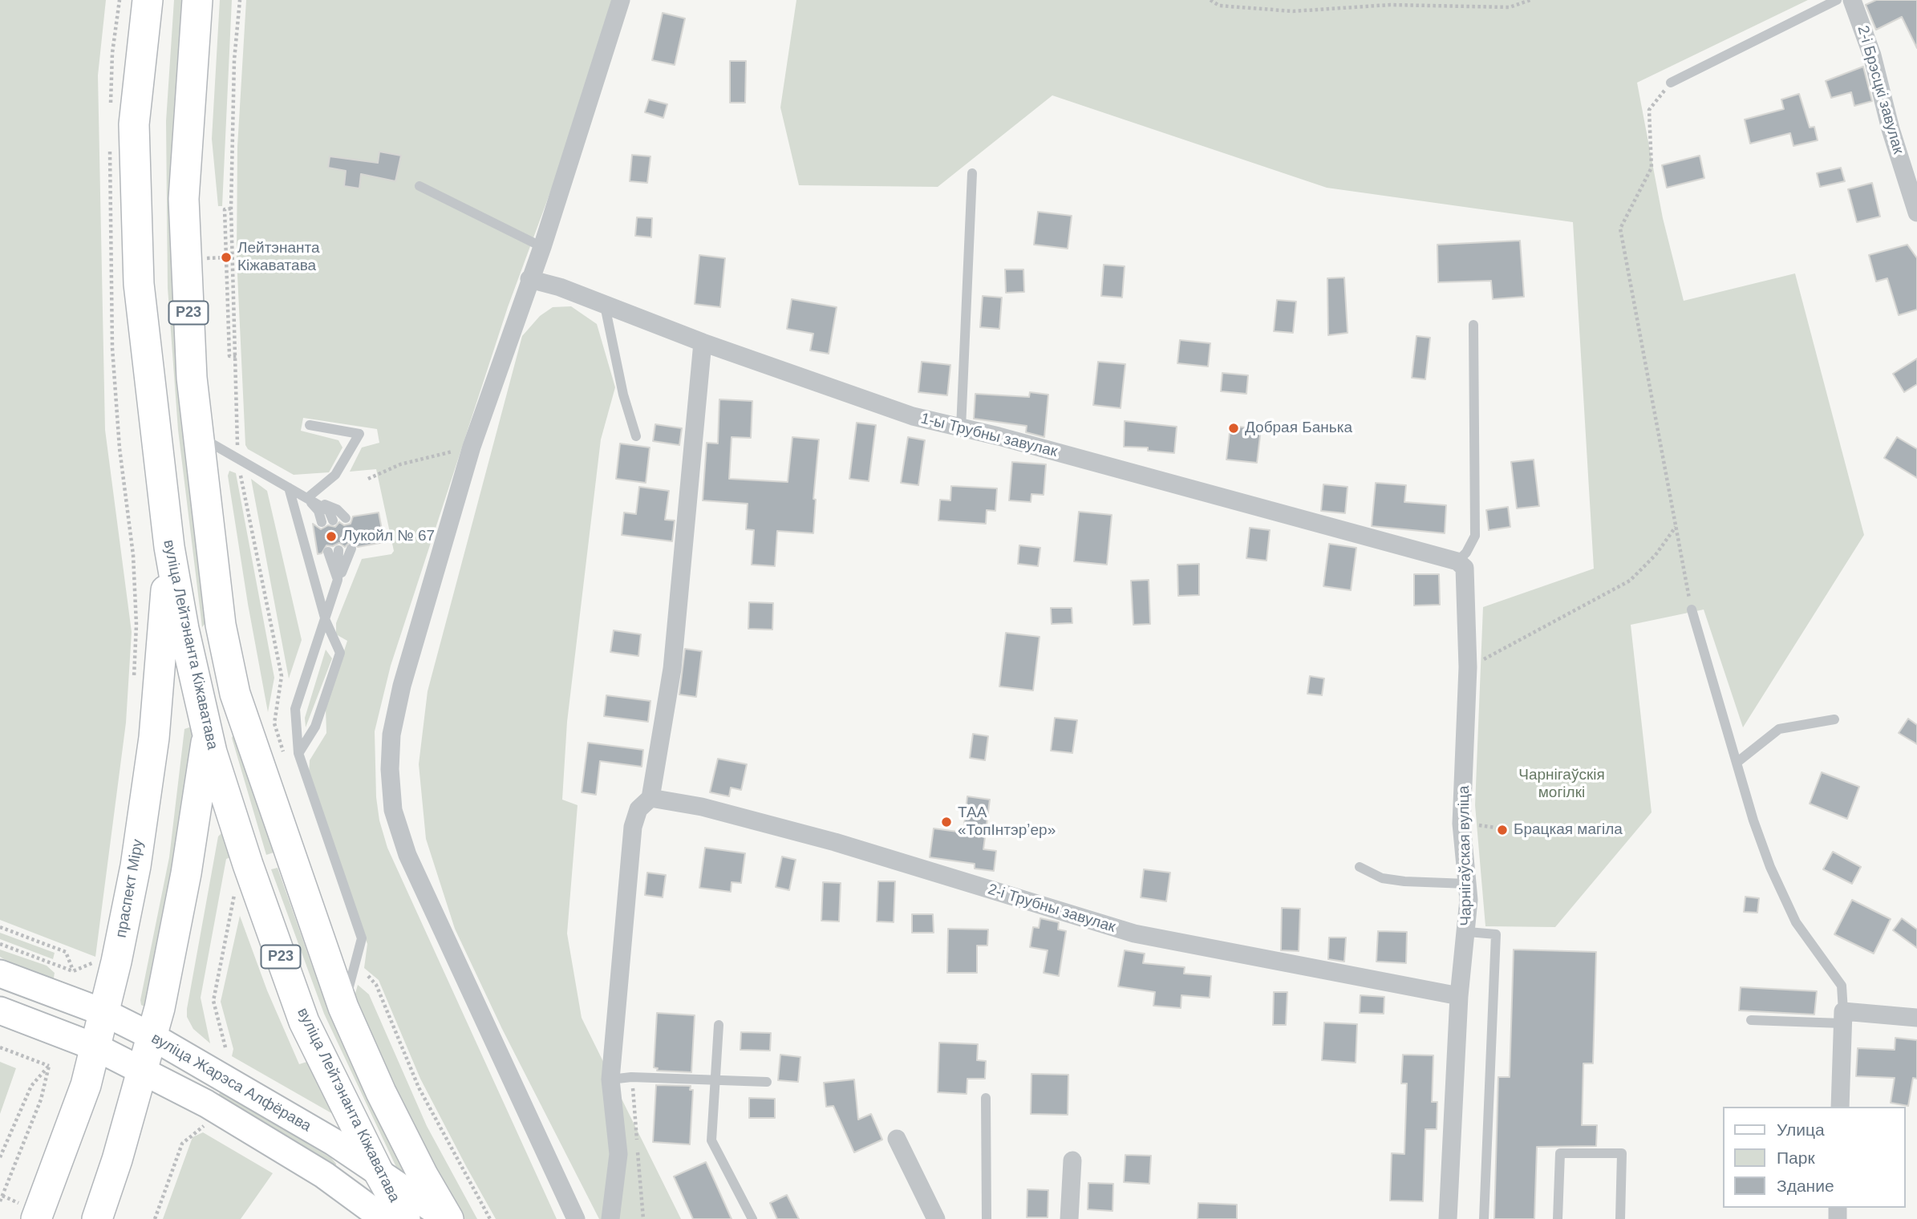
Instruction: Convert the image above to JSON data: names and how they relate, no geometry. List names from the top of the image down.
{
  "streets": {
    "main road": [
      "Р23",
      "вуліца Лейтэнанта Кіжаватава",
      "праспект Міру",
      "вуліца Жарэса Алфёрава"
    ],
    "street": [
      "2-і Брэсцкі завулак",
      "1-ы Трубны завулак",
      "Чарнігаўская вуліца",
      "2-і Трубны завулак"
    ]
  },
  "crossings": [
    ["Р23", "вуліца Жарэса Алфёрава"],
    ["1-ы Трубны завулак", "Чарнігаўская вуліца"],
    ["вуліца Лейтэнанта Кіжаватава", "праспект Міру"],
    ["вуліца Лейтэнанта Кіжаватава", "вуліца Жарэса Алфёрава"],
    ["Чарнігаўская вуліца", "2-і Трубны завулак"],
    ["праспект Міру", "вуліца Жарэса Алфёрава"]
  ],
  "parks": ["Чарнігаўскія могілкі"],
  "places": [
    "Лейтэнанта Кіжаватава",
    "Добрая Банька",
    "Лукойл № 67",
    "ТАА «ТопІнтэрʼер»",
    "Брацкая магіла"
  ],
  "legend": ["Улица", "Парк", "Здание"]
}
